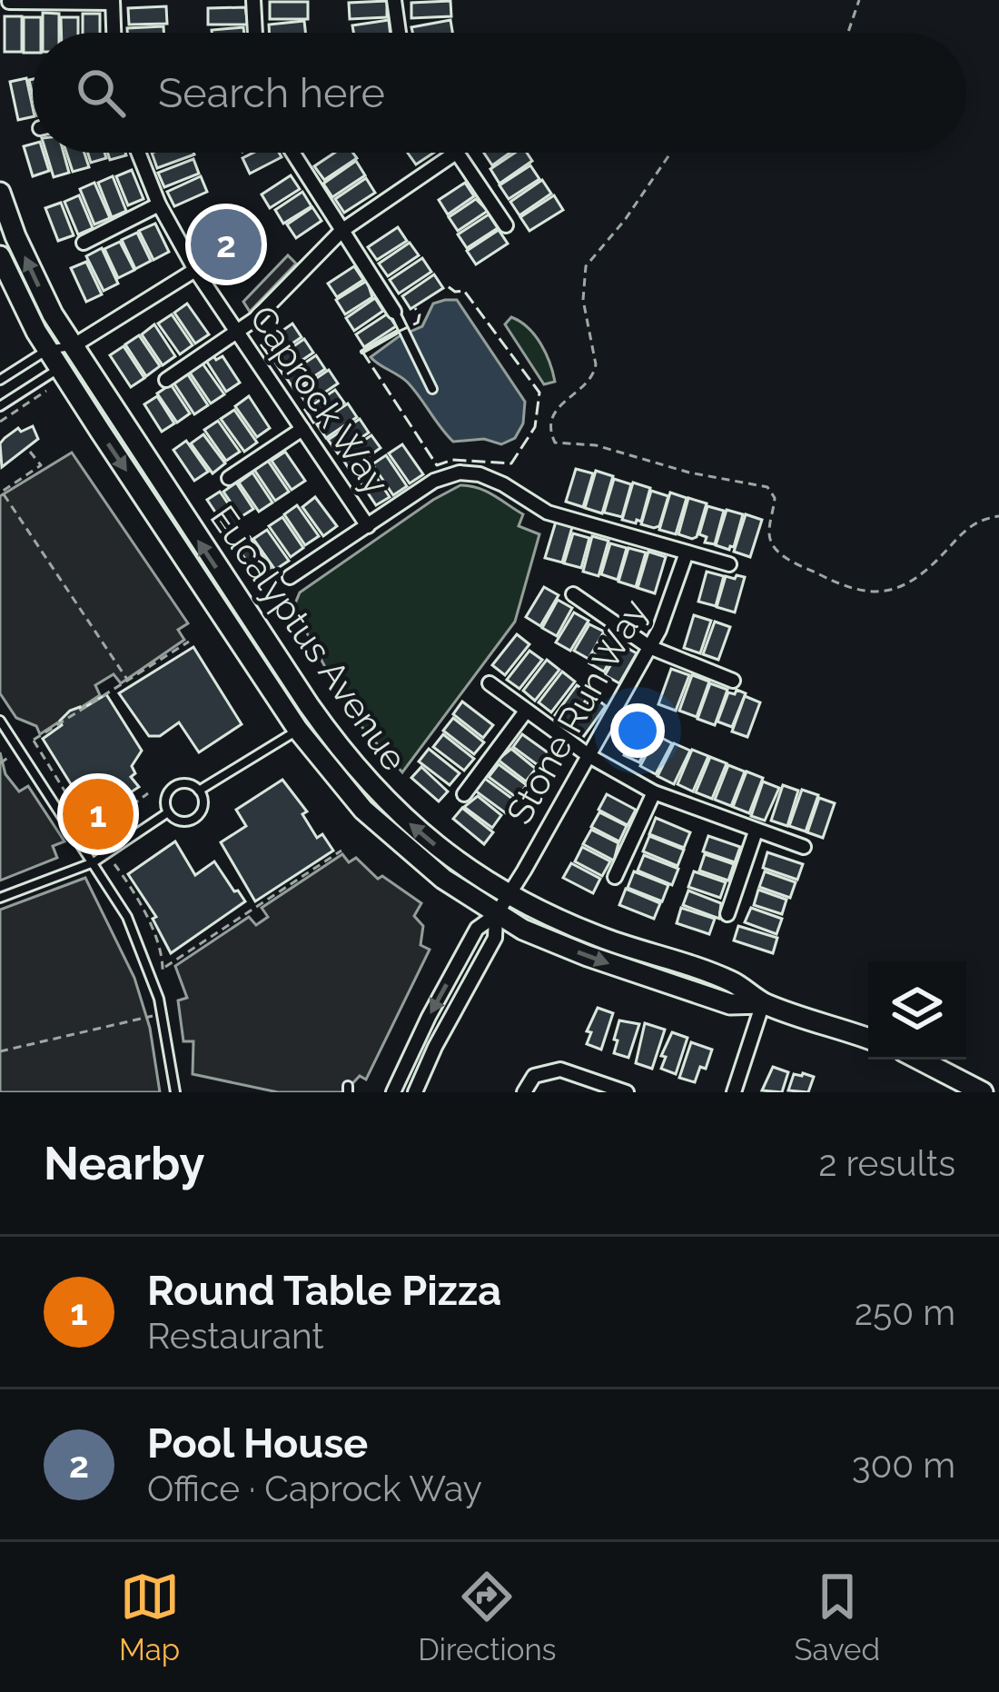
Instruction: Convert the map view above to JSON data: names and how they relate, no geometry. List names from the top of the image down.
{
  "streets": {
    "main road": ["Eucalyptus Avenue"],
    "street": ["Caprock Way", "Stone Run Way"]
  },
  "crossings": [
    ["Eucalyptus Avenue", "Stone Run Way"]
  ],
  "page": {
    "search": "Search here",
    "pins": ["2", "1"],
    "heading": ["Nearby", "2 results"],
    "list": [
      {
        "mark": "1",
        "name": "Round Table Pizza",
        "note": "Restaurant",
        "value": "250 m"
      },
      {
        "mark": "2",
        "name": "Pool House",
        "note": "Office · Caprock Way",
        "value": "300 m"
      }
    ],
    "nav": ["Map", "Directions", "Saved"]
  }
}
